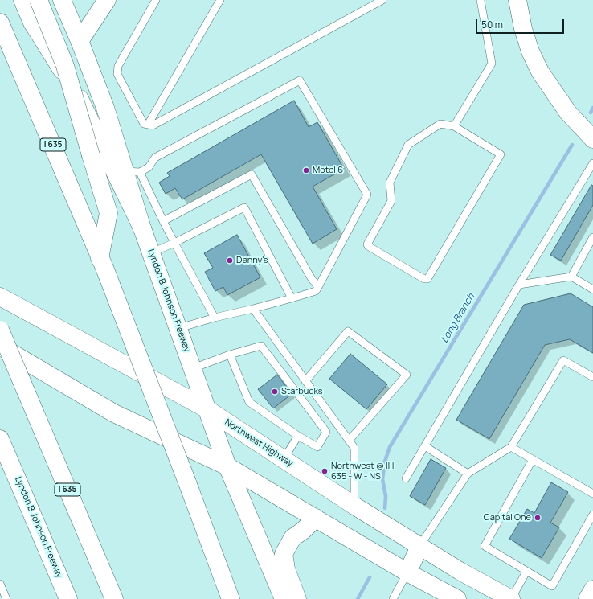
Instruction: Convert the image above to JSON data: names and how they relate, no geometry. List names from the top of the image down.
{
  "streets": {
    "main road": ["I 635", "Lyndon B Johnson Freeway", "Northwest Highway"]
  },
  "crossings": [
    ["Lyndon B Johnson Freeway", "Northwest Highway"]
  ],
  "water": ["Long Branch"],
  "places": [
    "Motel 6",
    "Denny's",
    "Starbucks",
    "Northwest @ IH 635 - W - NS",
    "Capital One"
  ],
  "scale_bar": "50 m"
}
